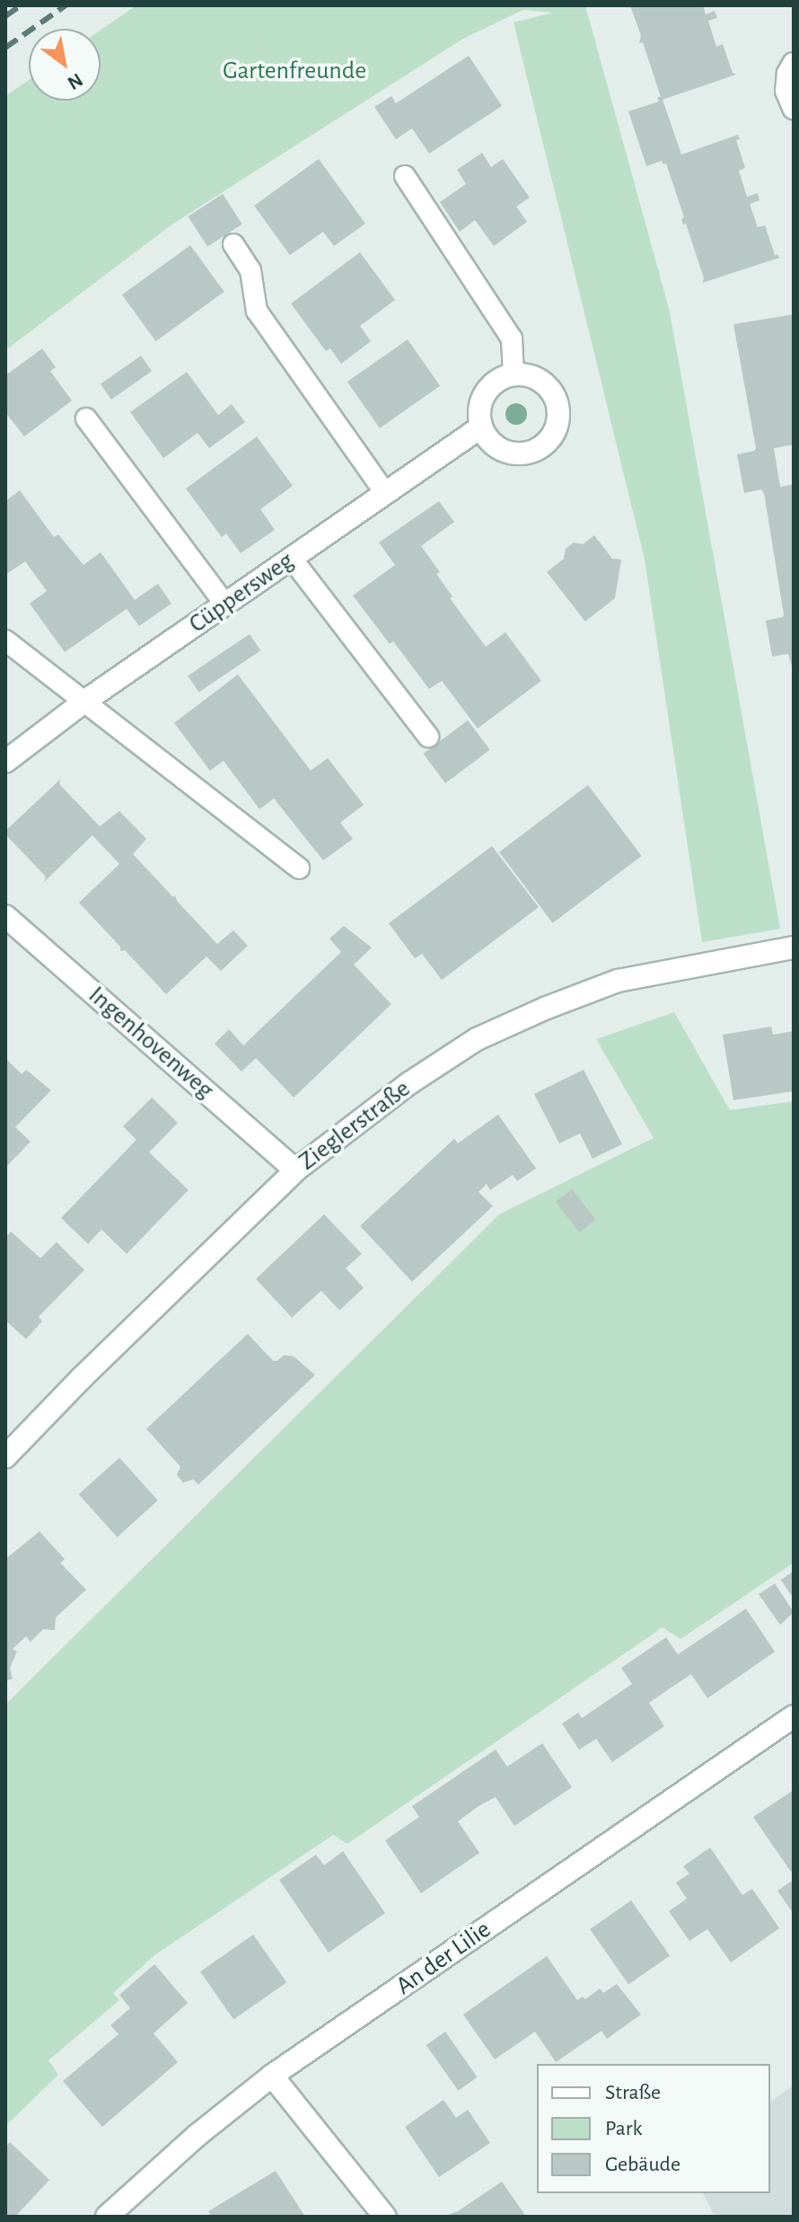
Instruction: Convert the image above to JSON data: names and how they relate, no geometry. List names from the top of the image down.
{
  "streets": {
    "street": [
      "Cüppersweg",
      "Ingenhovenweg",
      "Zieglerstraße",
      "An der Lilie"
    ]
  },
  "crossings": [
    ["Ingenhovenweg", "Zieglerstraße"]
  ],
  "parks": ["Gartenfreunde"],
  "legend": ["Straße", "Park", "Gebäude"],
  "north": "bottom right"
}
